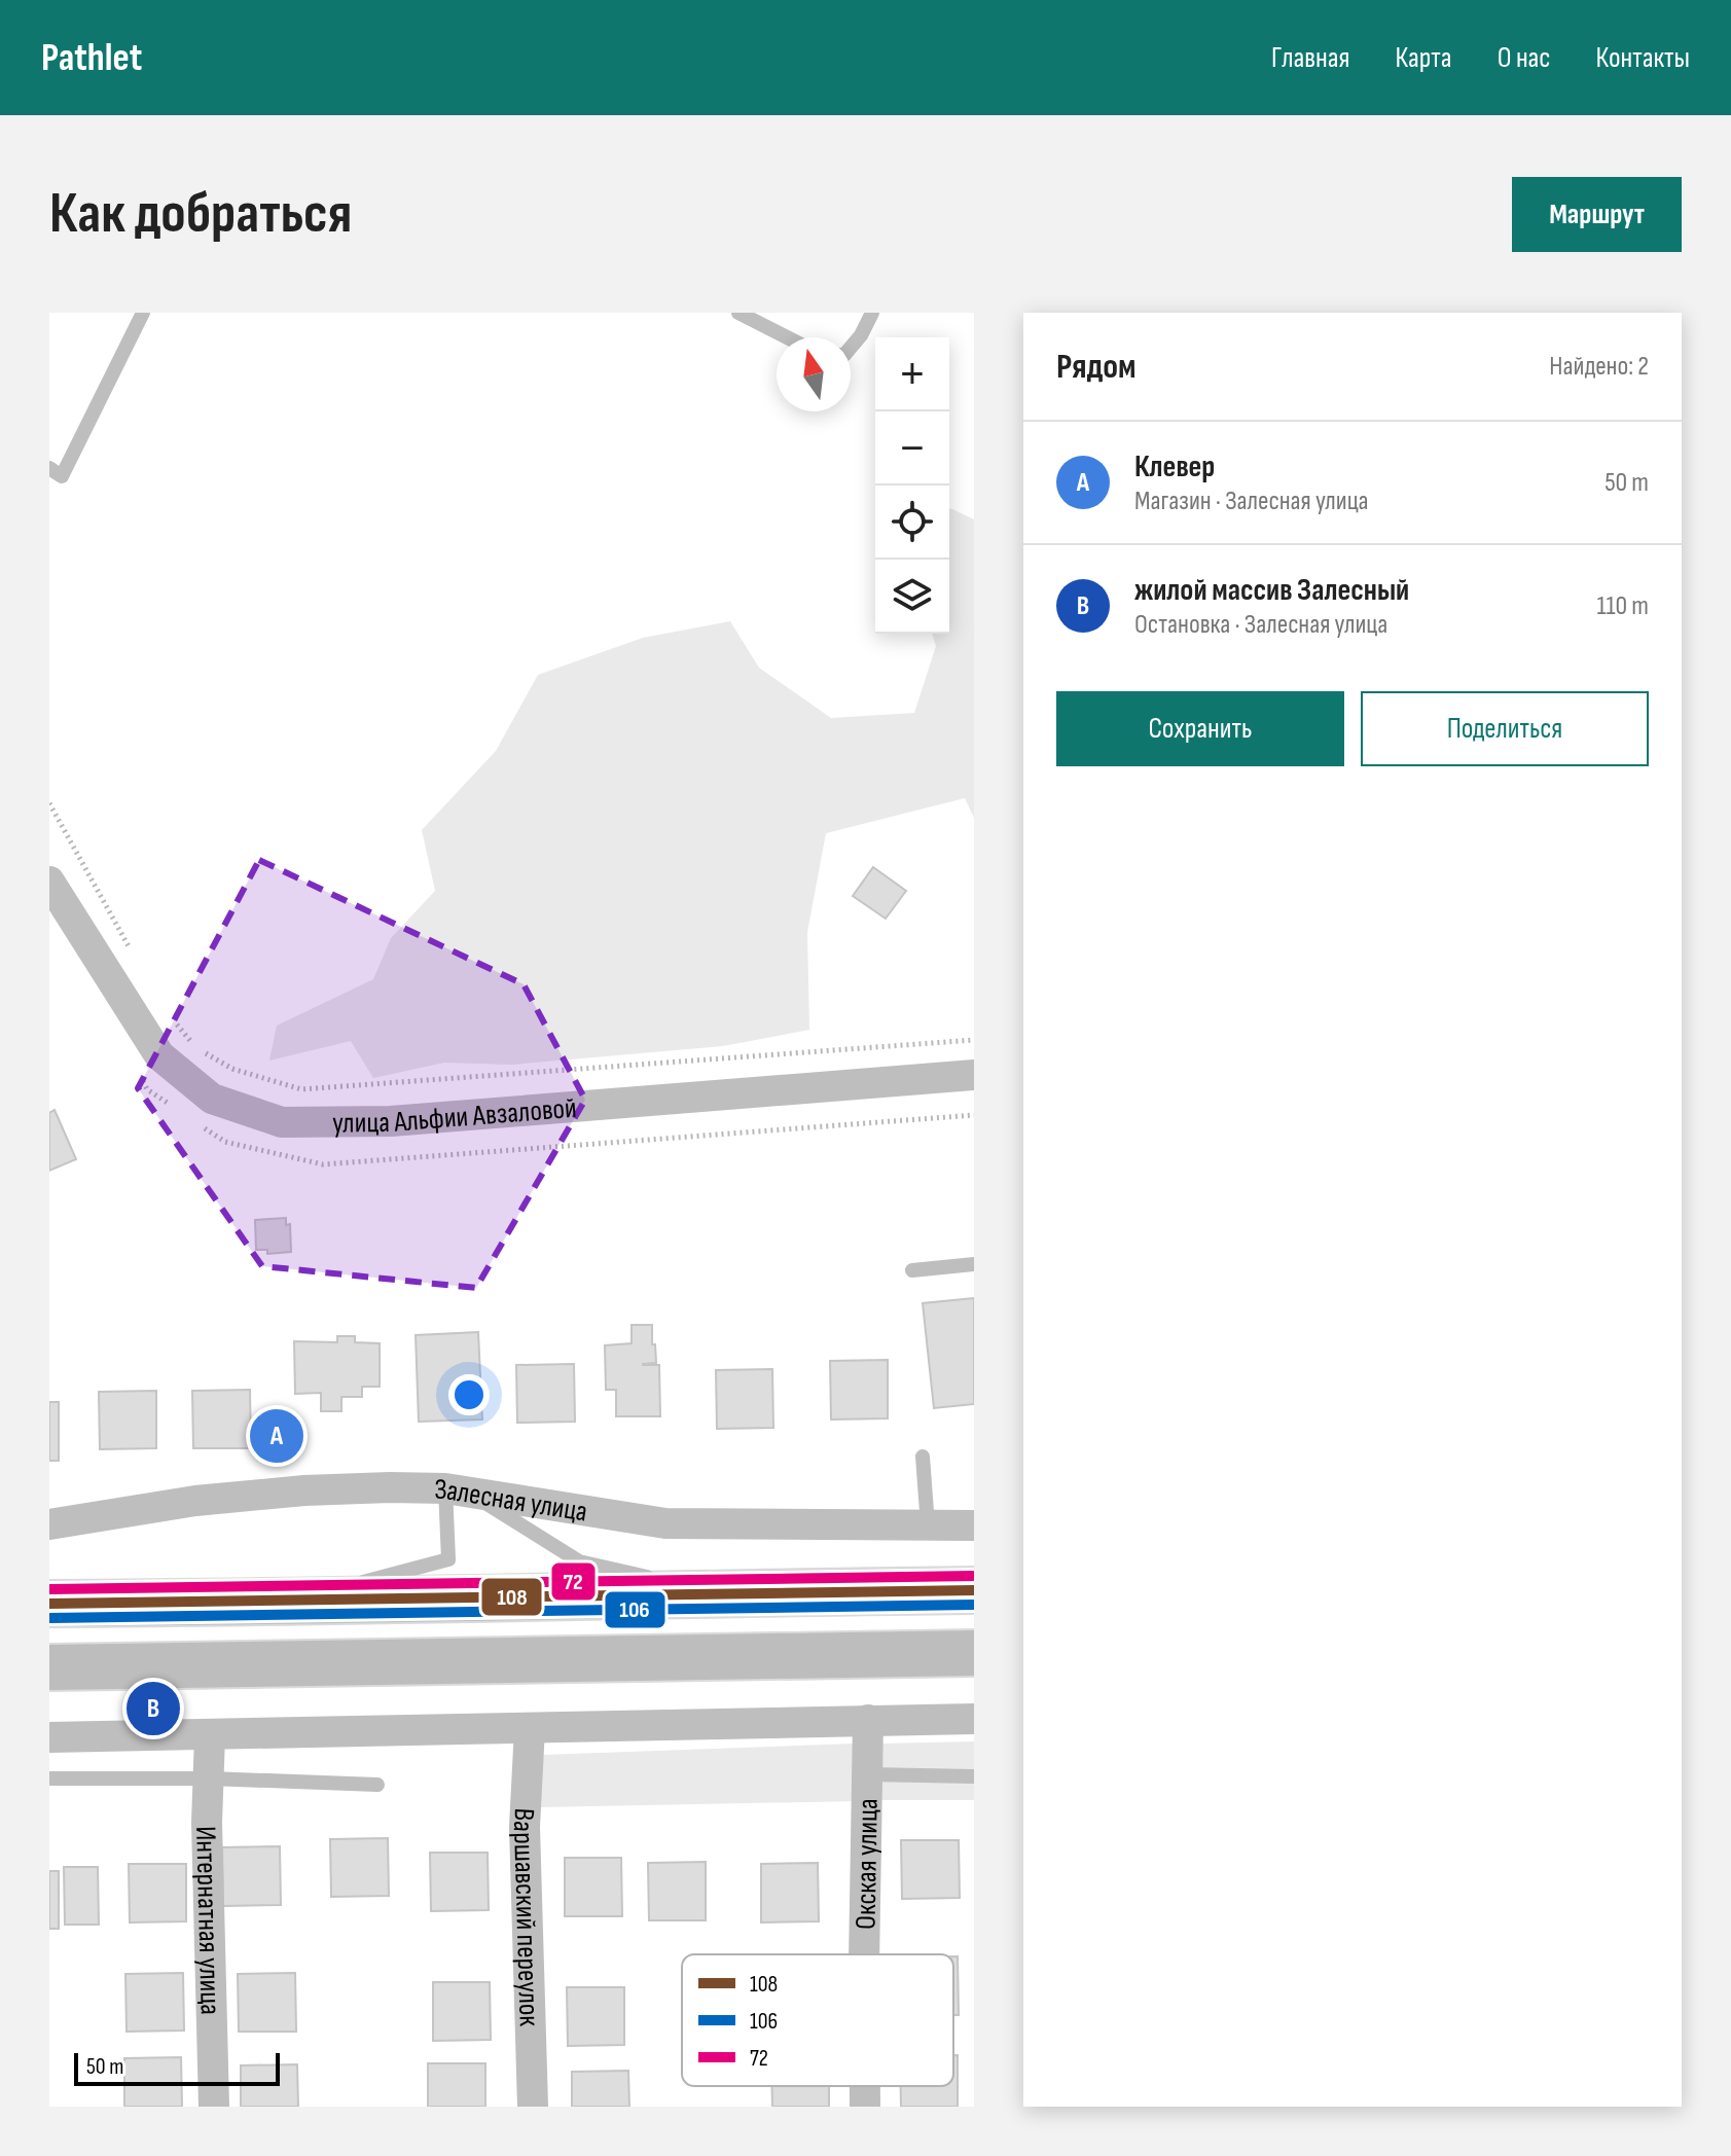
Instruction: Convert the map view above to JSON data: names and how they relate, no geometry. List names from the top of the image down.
{
  "streets": {
    "street": [
      "улица Альфии Авзаловой",
      "Залесная улица",
      "Окская улица",
      "Варшавский переулок",
      "Интернатная улица"
    ]
  },
  "lines": ["transit line 72", "transit line 108", "transit line 106"],
  "legend": ["108", "106", "72"],
  "scale_bar": "50 m",
  "north": "top",
  "page": {
    "header": "Pathlet",
    "nav": [
      "Главная",
      "Карта",
      "О нас",
      "Контакты"
    ],
    "buttons": [
      "Маршрут",
      ["Сохранить", "Поделиться"]
    ],
    "title": "Как добраться",
    "heading": ["Рядом", "Найдено: 2"],
    "map_buttons": ["+", "−"],
    "list": [
      {
        "mark": "A",
        "name": "Клевер",
        "note": "Магазин · Залесная улица",
        "value": "50 m"
      },
      {
        "mark": "B",
        "name": "жилой массив Залесный",
        "note": "Остановка · Залесная улица",
        "value": "110 m"
      }
    ],
    "pins": ["A", "B"],
    "scale": "50 m"
  }
}
